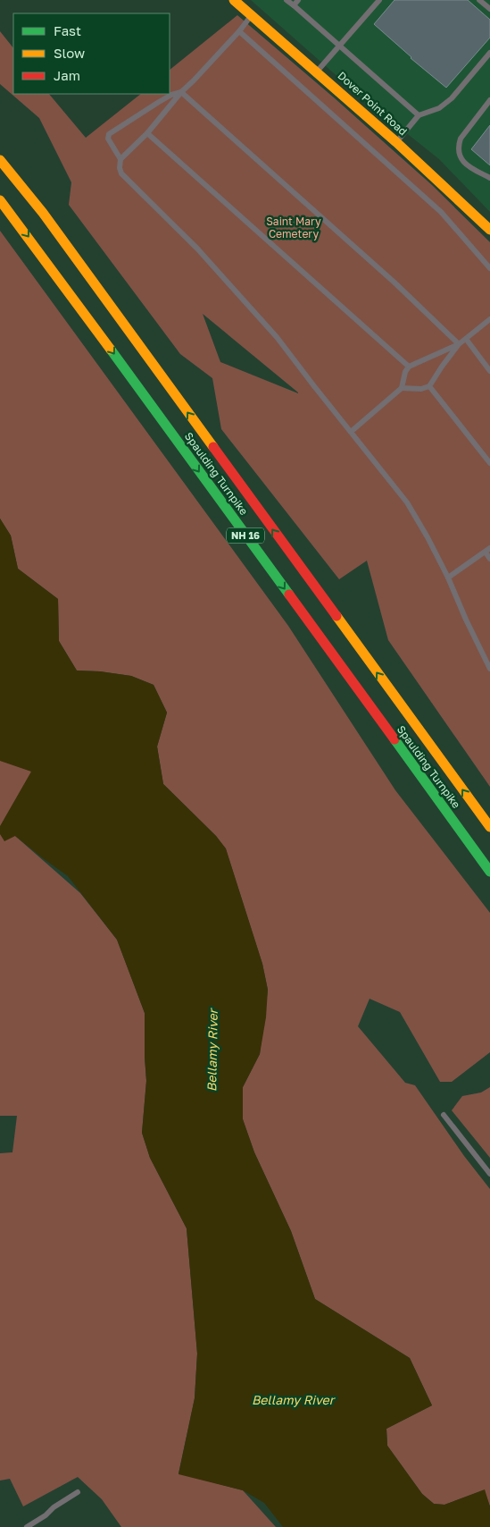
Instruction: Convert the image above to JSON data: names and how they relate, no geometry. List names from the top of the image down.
{
  "streets": {
    "main road": ["Dover Point Road", "Spaulding Turnpike", "NH 16"]
  },
  "water": ["Bellamy River"],
  "parks": ["Saint Mary Cemetery"],
  "legend": ["Fast", "Slow", "Jam"]
}
